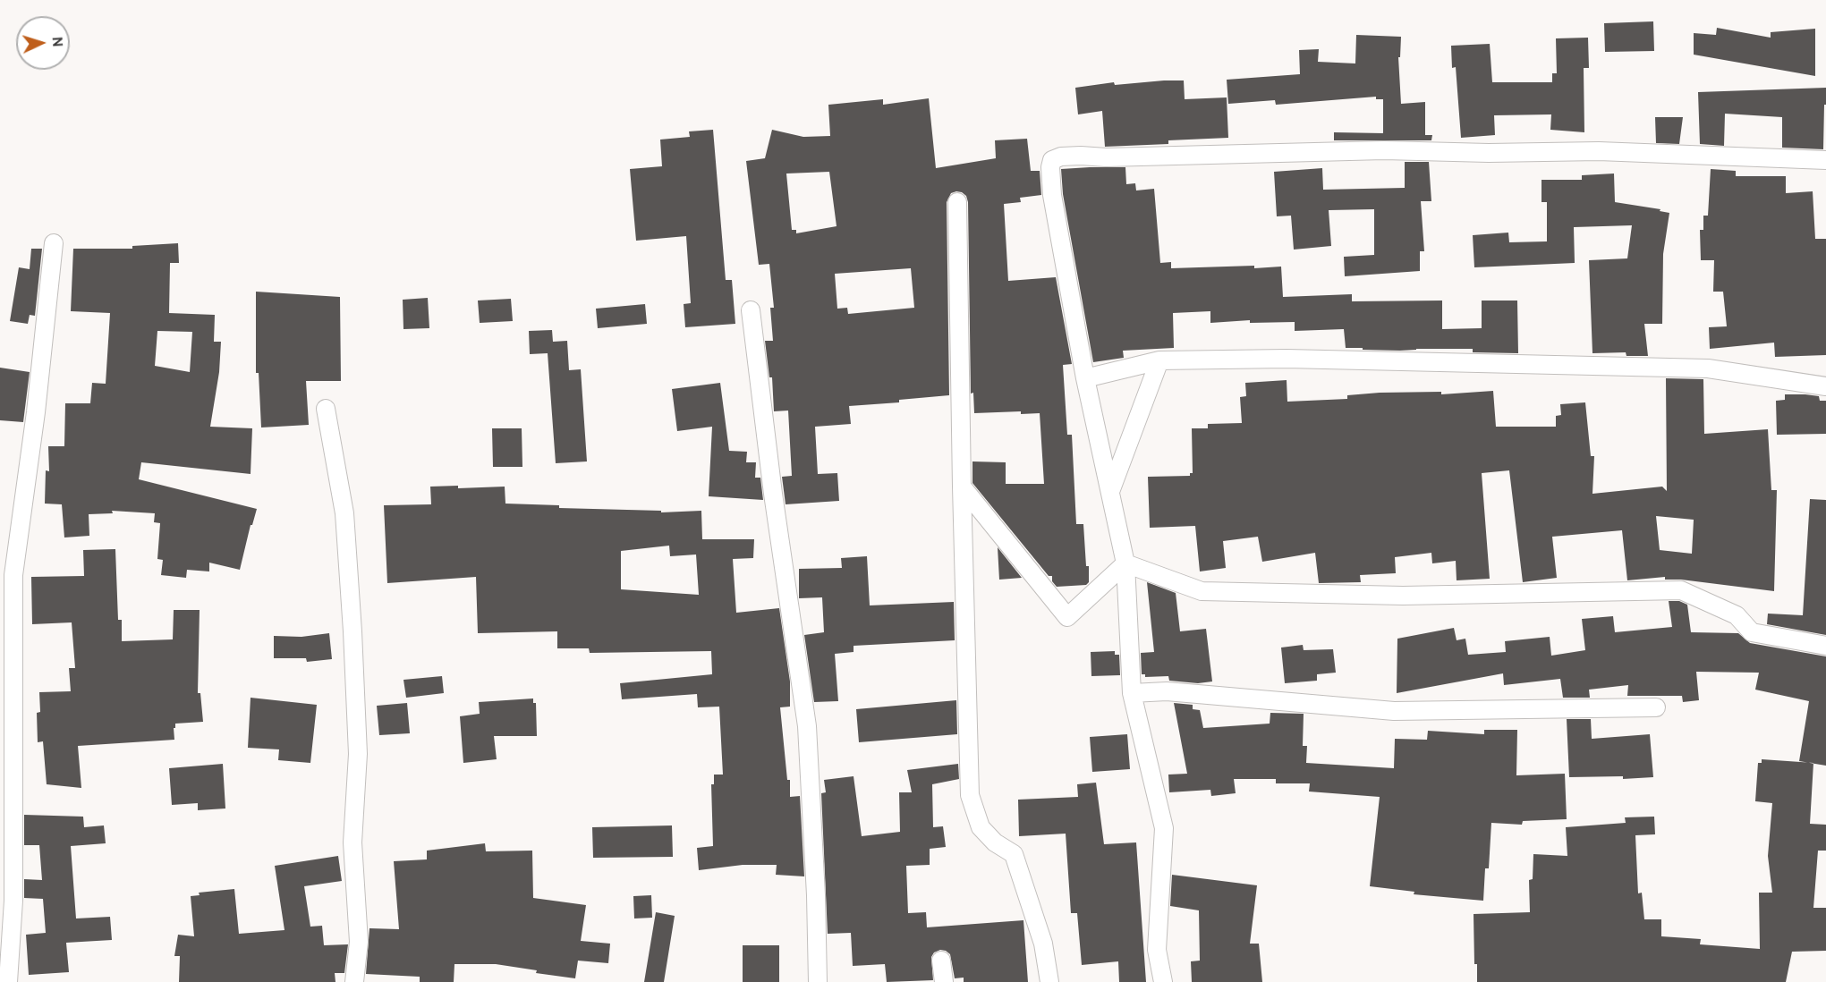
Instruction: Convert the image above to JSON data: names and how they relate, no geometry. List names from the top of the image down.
{
  "north": "right"
}
